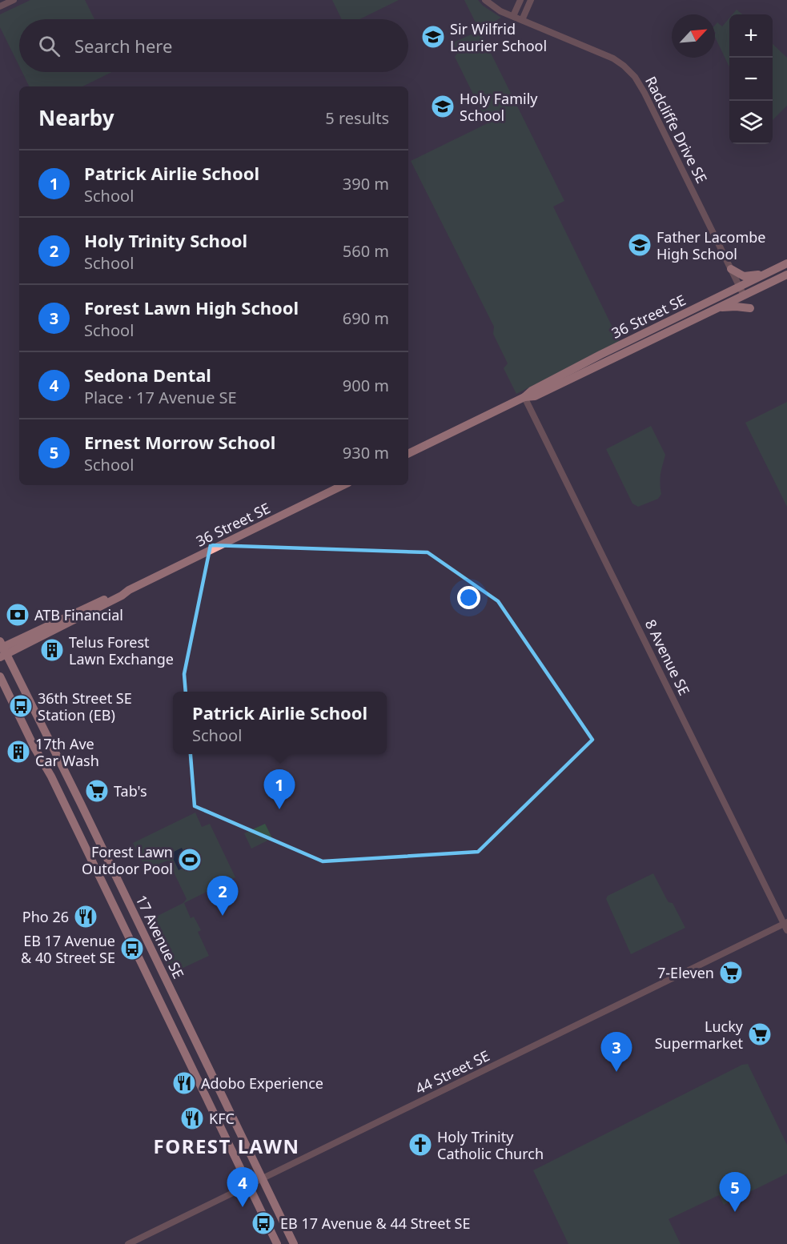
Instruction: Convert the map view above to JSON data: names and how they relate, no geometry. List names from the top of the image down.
{
  "streets": {
    "main road": ["36 Street SE", "17 Avenue SE"],
    "street": ["Radcliffe Drive SE", "8 Avenue SE", "44 Street SE"]
  },
  "crossings": [
    ["Radcliffe Drive SE", "36 Street SE"],
    ["36 Street SE", "8 Avenue SE"],
    ["36 Street SE", "17 Avenue SE"],
    ["8 Avenue SE", "44 Street SE"],
    ["17 Avenue SE", "44 Street SE"]
  ],
  "districts": ["FOREST LAWN"],
  "places": {
    "school or university": ["Sir Wilfrid Laurier School", "Holy Family School", "Father Lacombe High School"],
    "bank": ["ATB Financial"],
    "building": ["Telus Forest Lawn Exchange", "17th Ave Car Wash"],
    "bus stop": ["36th Street SE Station (EB)", "EB 17 Avenue & 40 Street SE", "EB 17 Avenue & 44 Street SE"],
    "supermarket": ["Tab's", "7-Eleven", "Lucky Supermarket"],
    "sports": ["Forest Lawn Outdoor Pool"],
    "restaurant": ["Pho 26", "Adobo Experience", "KFC"],
    "church": ["Holy Trinity Catholic Church"]
  },
  "north": "top right",
  "page": {
    "map_buttons": ["+", "−"],
    "search": "Search here",
    "heading": ["Nearby", "5 results"],
    "list": [
      {
        "mark": "1",
        "name": "Patrick Airlie School",
        "note": "School",
        "value": "390 m"
      },
      {
        "mark": "2",
        "name": "Holy Trinity School",
        "note": "School",
        "value": "560 m"
      },
      {
        "mark": "3",
        "name": "Forest Lawn High School",
        "note": "School",
        "value": "690 m"
      },
      {
        "mark": "4",
        "name": "Sedona Dental",
        "note": "Place · 17 Avenue SE",
        "value": "900 m"
      },
      {
        "mark": "5",
        "name": "Ernest Morrow School",
        "note": "School",
        "value": "930 m"
      }
    ],
    "popup": ["Patrick Airlie School", "School"],
    "pins": [
      "1",
      "2",
      "3",
      "4",
      "5"
    ]
  }
}
